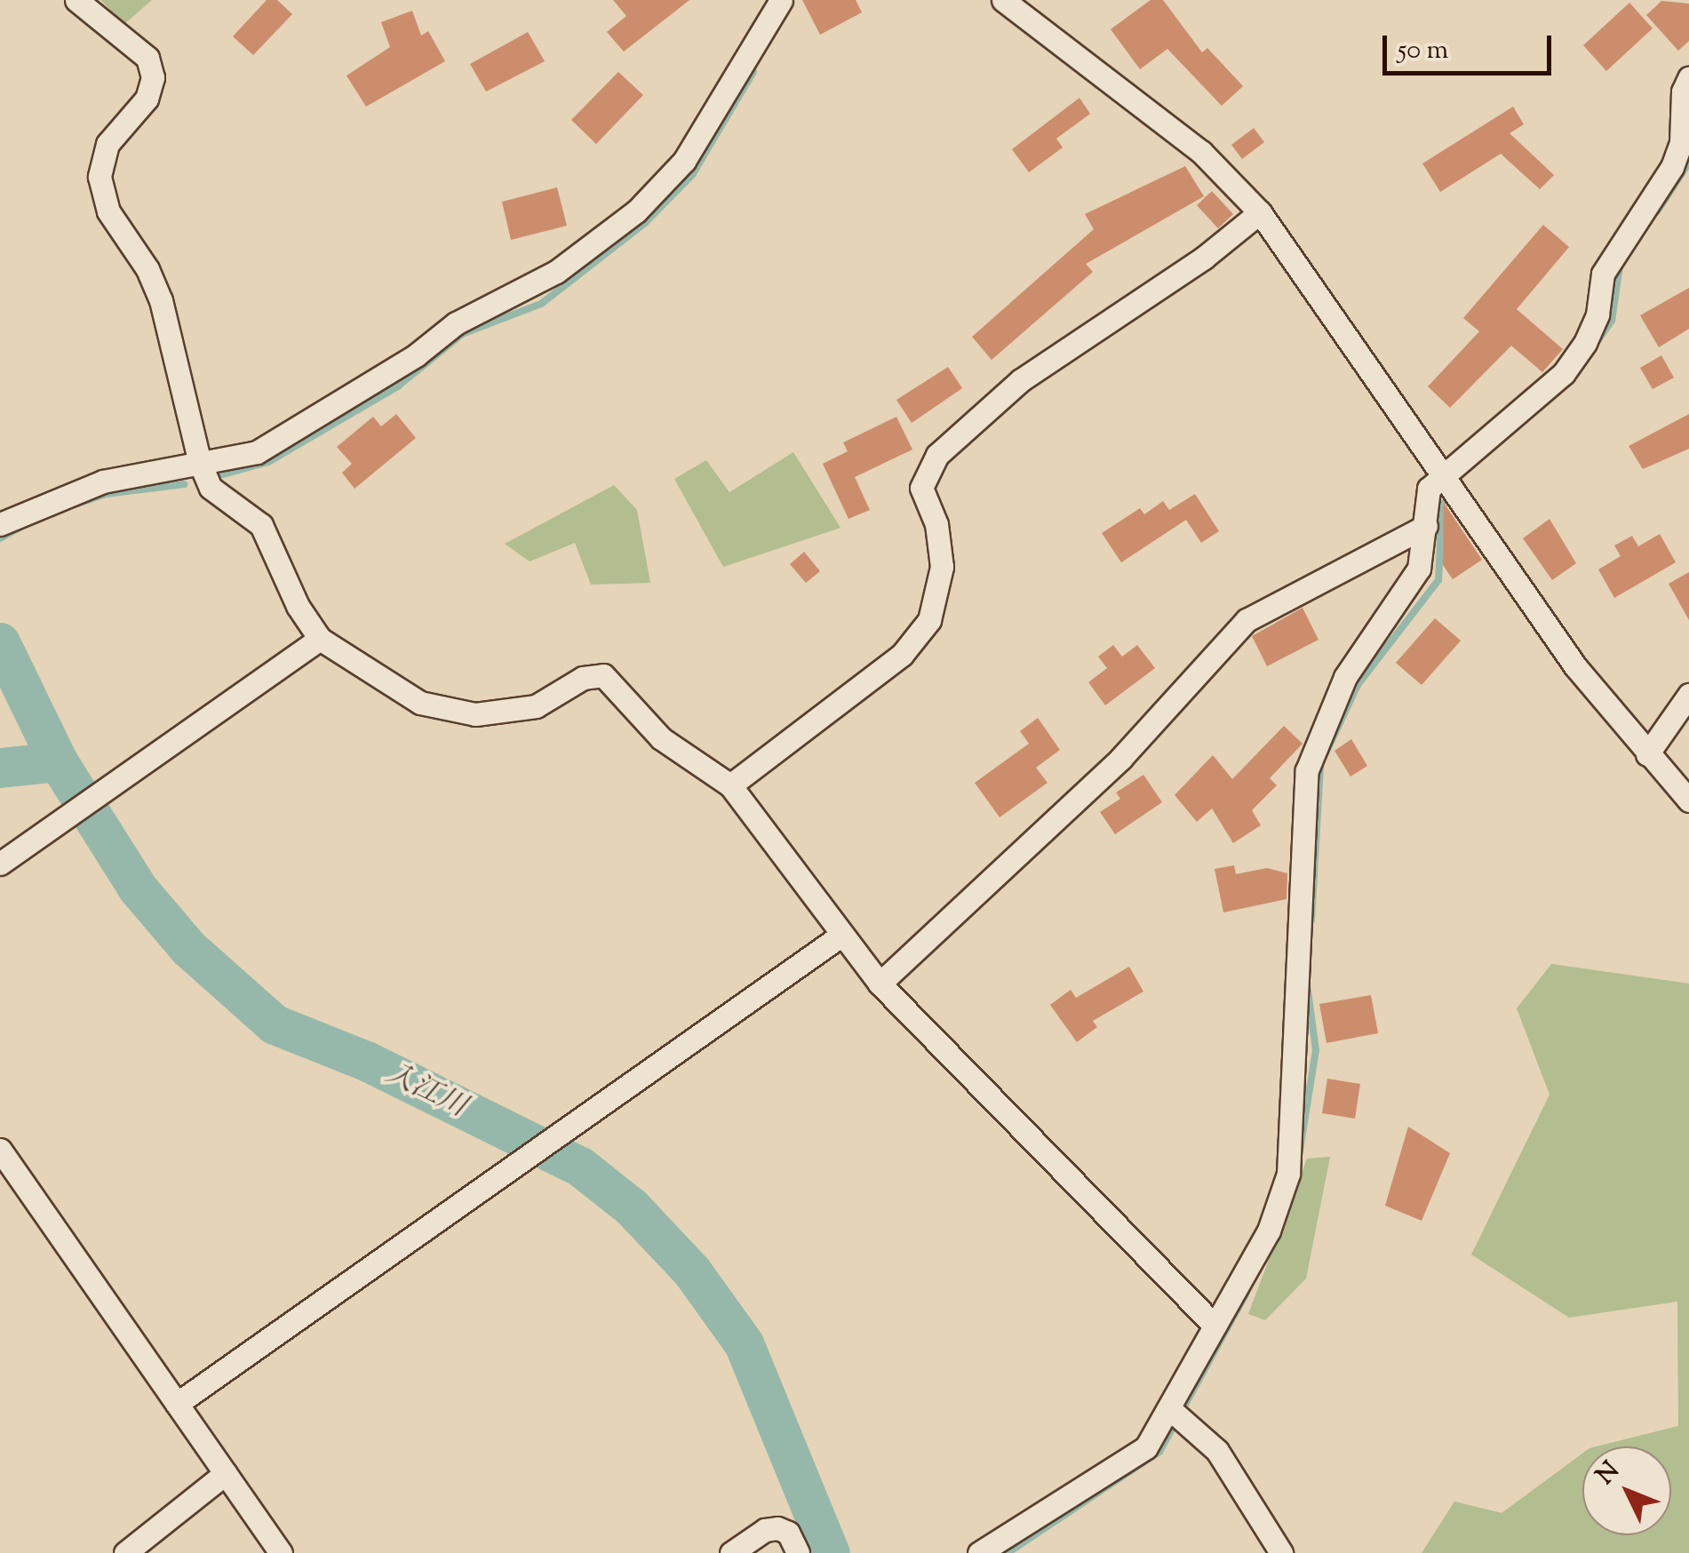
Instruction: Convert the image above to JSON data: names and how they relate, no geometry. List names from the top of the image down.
{
  "water": ["入江川"],
  "scale_bar": "50 m",
  "north": "top left"
}
